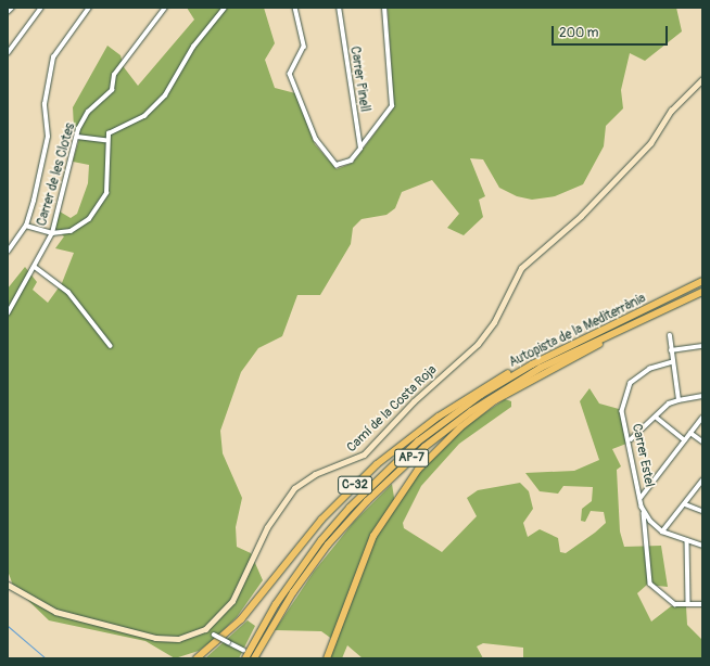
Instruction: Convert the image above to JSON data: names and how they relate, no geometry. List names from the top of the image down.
{
  "streets": {
    "highway": ["Autopista de la Mediterrània", "AP-7", "C-32"],
    "street": [
      "Carrer Pinell",
      "Carrer de les Clotes",
      "Camí de la Costa Roja",
      "Carrer Estel"
    ]
  },
  "crossings": [
    ["Autopista de la Mediterrània", "C-32"]
  ],
  "scale_bar": "200 m"
}
